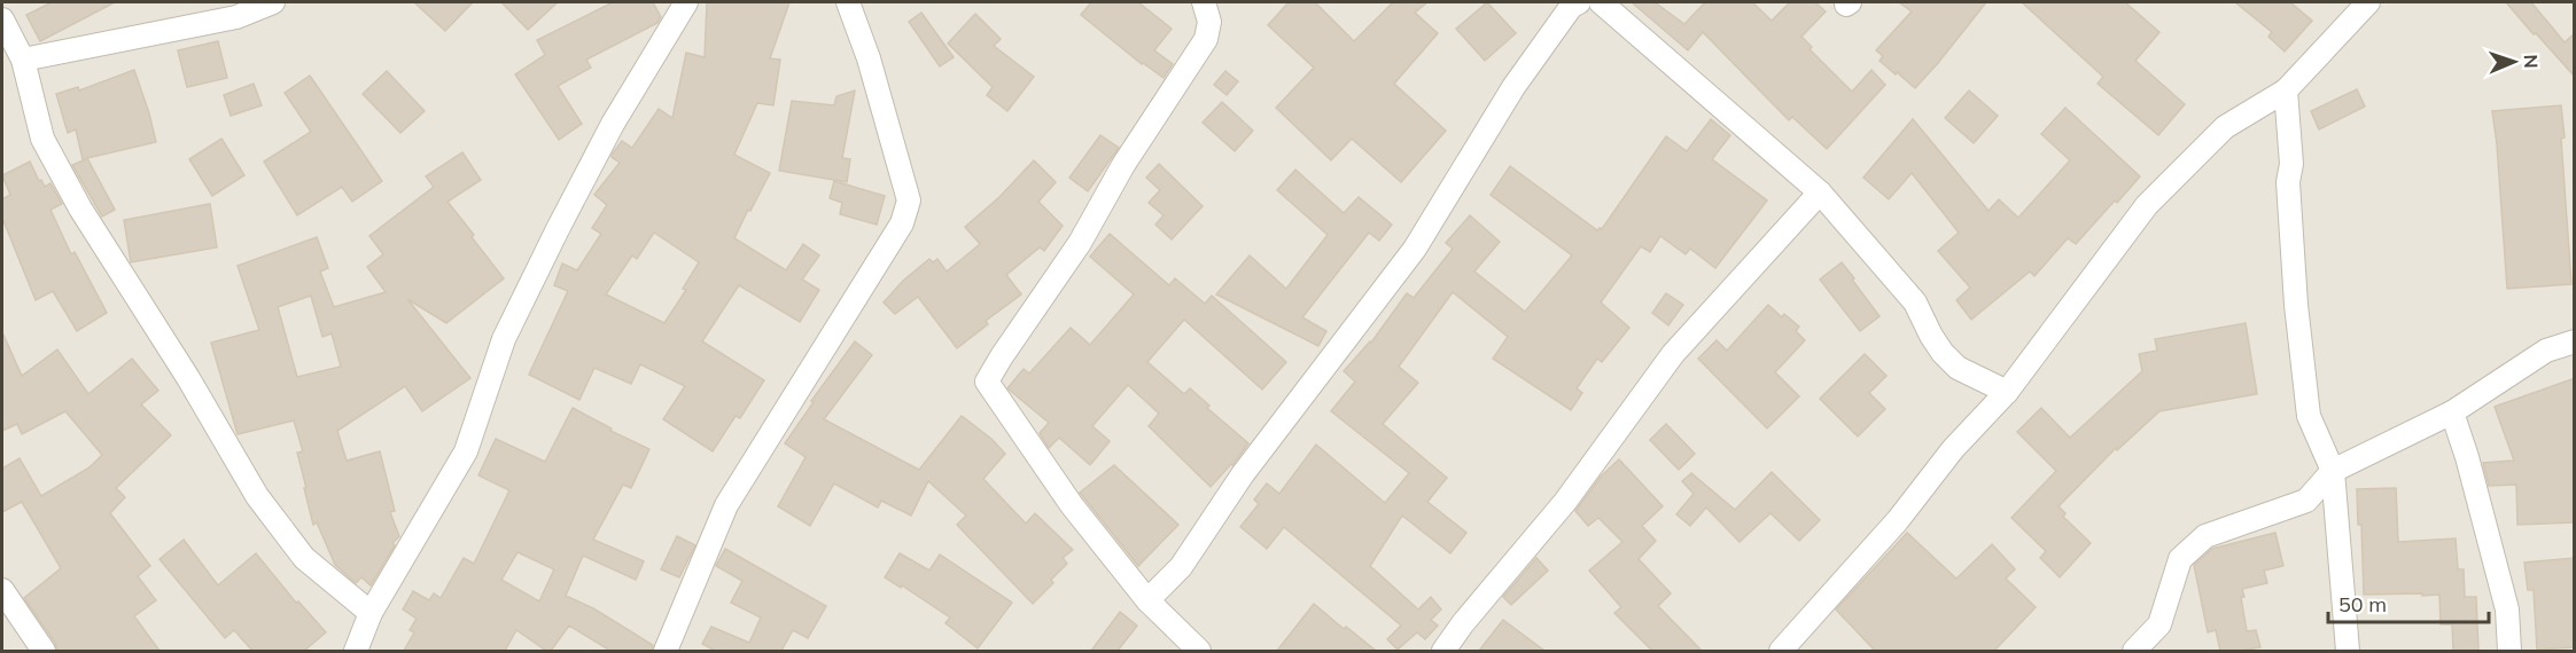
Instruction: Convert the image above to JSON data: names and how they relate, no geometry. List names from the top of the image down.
{
  "scale_bar": "50 m",
  "north": "right"
}
